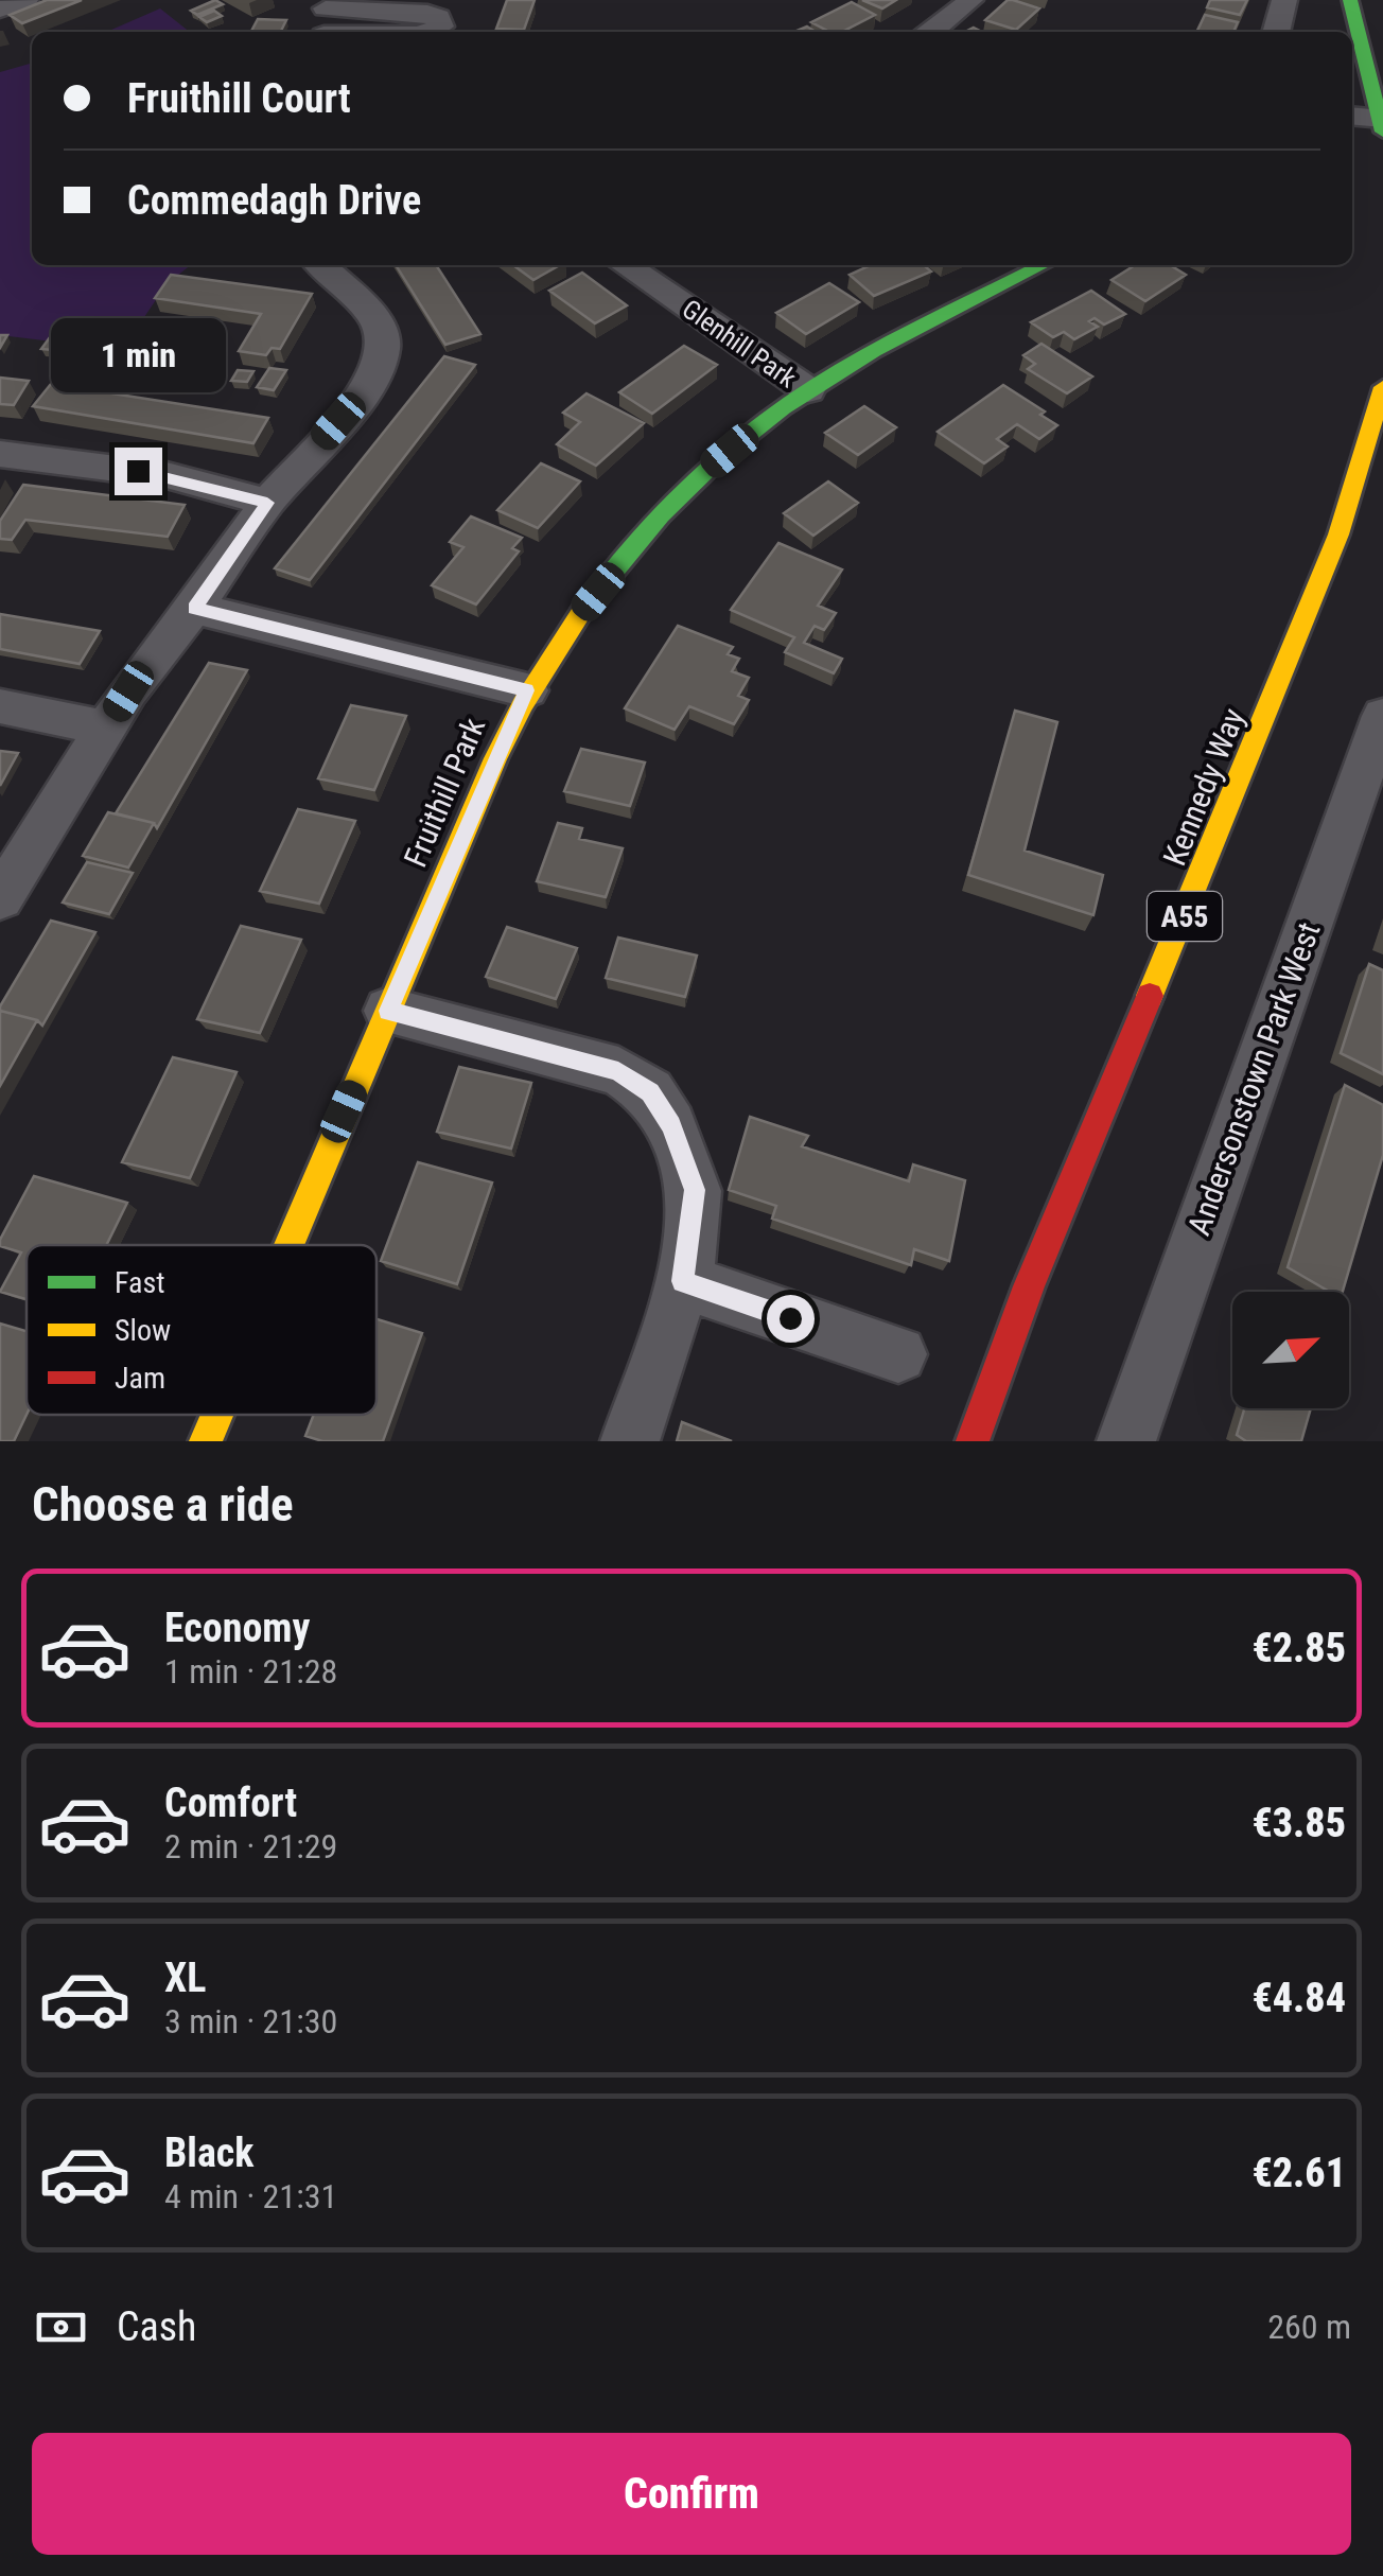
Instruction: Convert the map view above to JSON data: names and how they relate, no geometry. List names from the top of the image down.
{
  "streets": {
    "main road": ["Kennedy Way", "Fruithill Park", "A55"],
    "street": ["Glenhill Park", "Andersonstown Park West"]
  },
  "crossings": [
    ["Glenhill Park", "Fruithill Park"]
  ],
  "legend": ["Fast", "Slow", "Jam"],
  "north": "top right",
  "page": {
    "banner": ["Fruithill Court", "Commedagh Drive"],
    "bubble": "1 min",
    "heading": "Choose a ride",
    "list": [
      {
        "name": "Economy",
        "note": "1 min · 21:28",
        "value": "€2.85"
      },
      {
        "name": "Comfort",
        "note": "2 min · 21:29",
        "value": "€3.85"
      },
      {
        "name": "XL",
        "note": "3 min · 21:30",
        "value": "€4.84"
      },
      {
        "name": "Black",
        "note": "4 min · 21:31",
        "value": "€2.61"
      }
    ],
    "pay": ["Cash", "260 m"],
    "buttons": "Confirm"
  }
}
